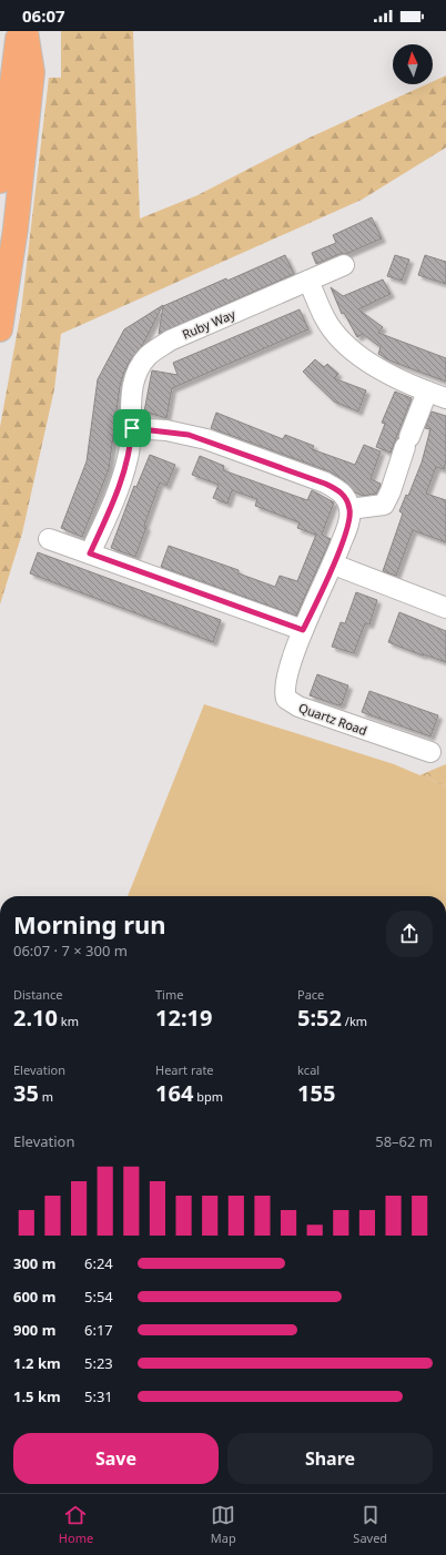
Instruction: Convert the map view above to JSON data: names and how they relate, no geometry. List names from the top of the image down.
{
  "streets": {
    "street": ["Ruby Way", "Quartz Road"]
  },
  "north": "top",
  "page": {
    "status": "06:07",
    "heading": ["Morning run", "06:07 · 7 × 300 m"],
    "stats": [
      ["Distance", "2.10 km"],
      ["Time", "12:19"],
      ["Pace", "5:52 /km"],
      ["Elevation", "35 m"],
      ["Heart rate", "164 bpm"],
      ["kcal", "155"]
    ],
    "chart": ["Elevation", "58–62 m"],
    "list": [
      {
        "name": "300 m",
        "note": "6:24"
      },
      {
        "name": "600 m",
        "note": "5:54"
      },
      {
        "name": "900 m",
        "note": "6:17"
      },
      {
        "name": "1.2 km",
        "note": "5:23"
      },
      {
        "name": "1.5 km",
        "note": "5:31"
      }
    ],
    "buttons": ["Save", "Share"],
    "tabs": ["Home", "Map", "Saved"]
  }
}
